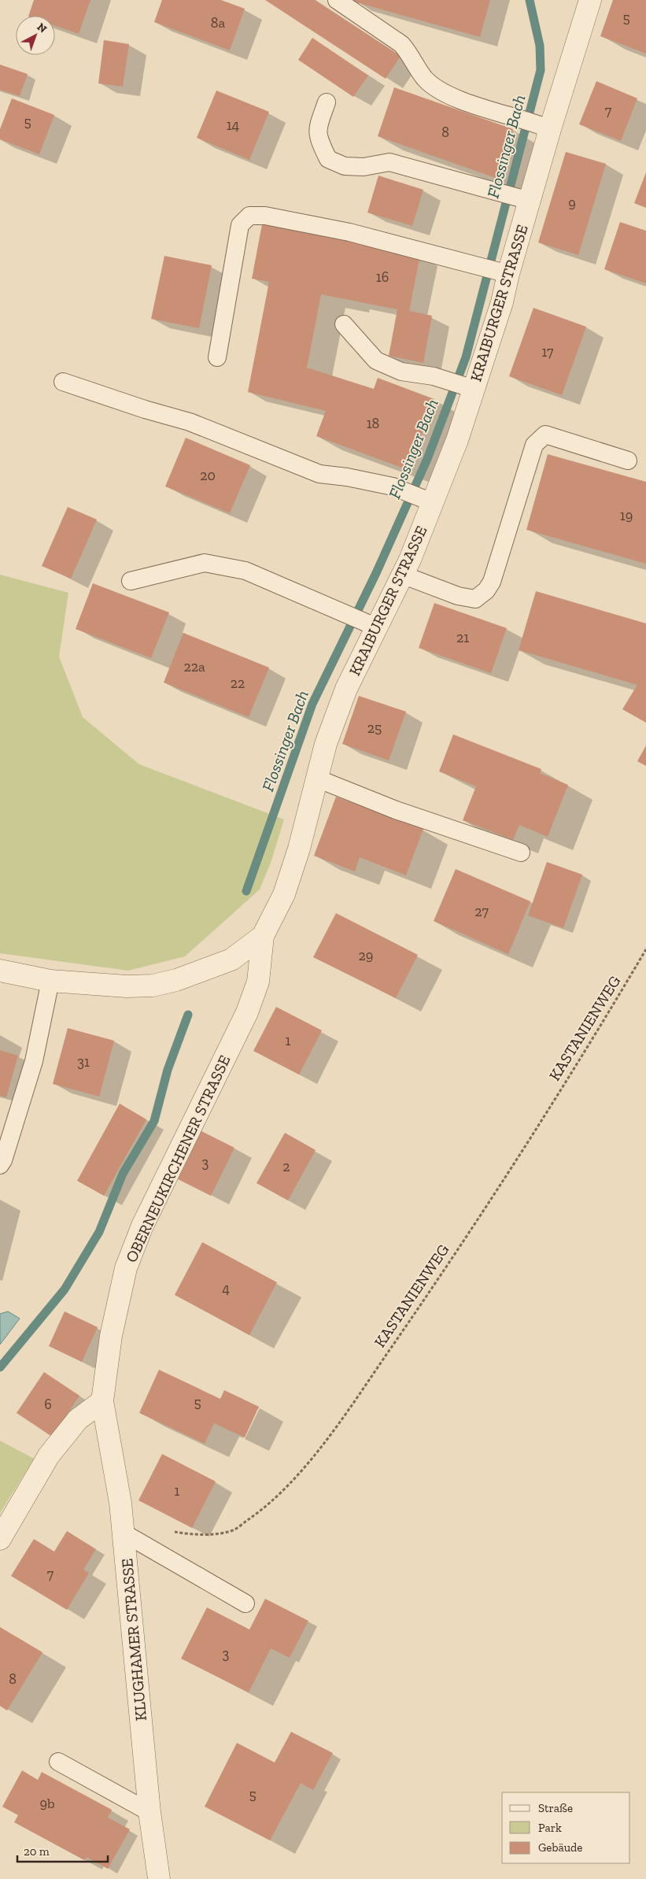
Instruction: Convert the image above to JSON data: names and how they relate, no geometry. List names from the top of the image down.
{
  "streets": {
    "street": ["KRAIBURGER STRASSE", "OBERNEUKIRCHENER STRASSE", "KLUGHAMER STRASSE"],
    "path": ["KASTANIENWEG"]
  },
  "crossings": [
    ["KRAIBURGER STRASSE", "OBERNEUKIRCHENER STRASSE"],
    ["OBERNEUKIRCHENER STRASSE", "KLUGHAMER STRASSE"]
  ],
  "water": ["Flossinger Bach"],
  "house_numbers": [
    "5",
    "8a",
    "7",
    "5",
    "14",
    "8",
    "9",
    "16",
    "17",
    "18",
    "20",
    "19",
    "21",
    "22a",
    "22",
    "25",
    "27",
    "29",
    "1",
    "31",
    "3",
    "2",
    "4",
    "5",
    "6",
    "1",
    "7",
    "3",
    "8",
    "5",
    "9b"
  ],
  "legend": ["Straße", "Park", "Gebäude"],
  "scale_bar": "20 m",
  "north": "top right"
}
